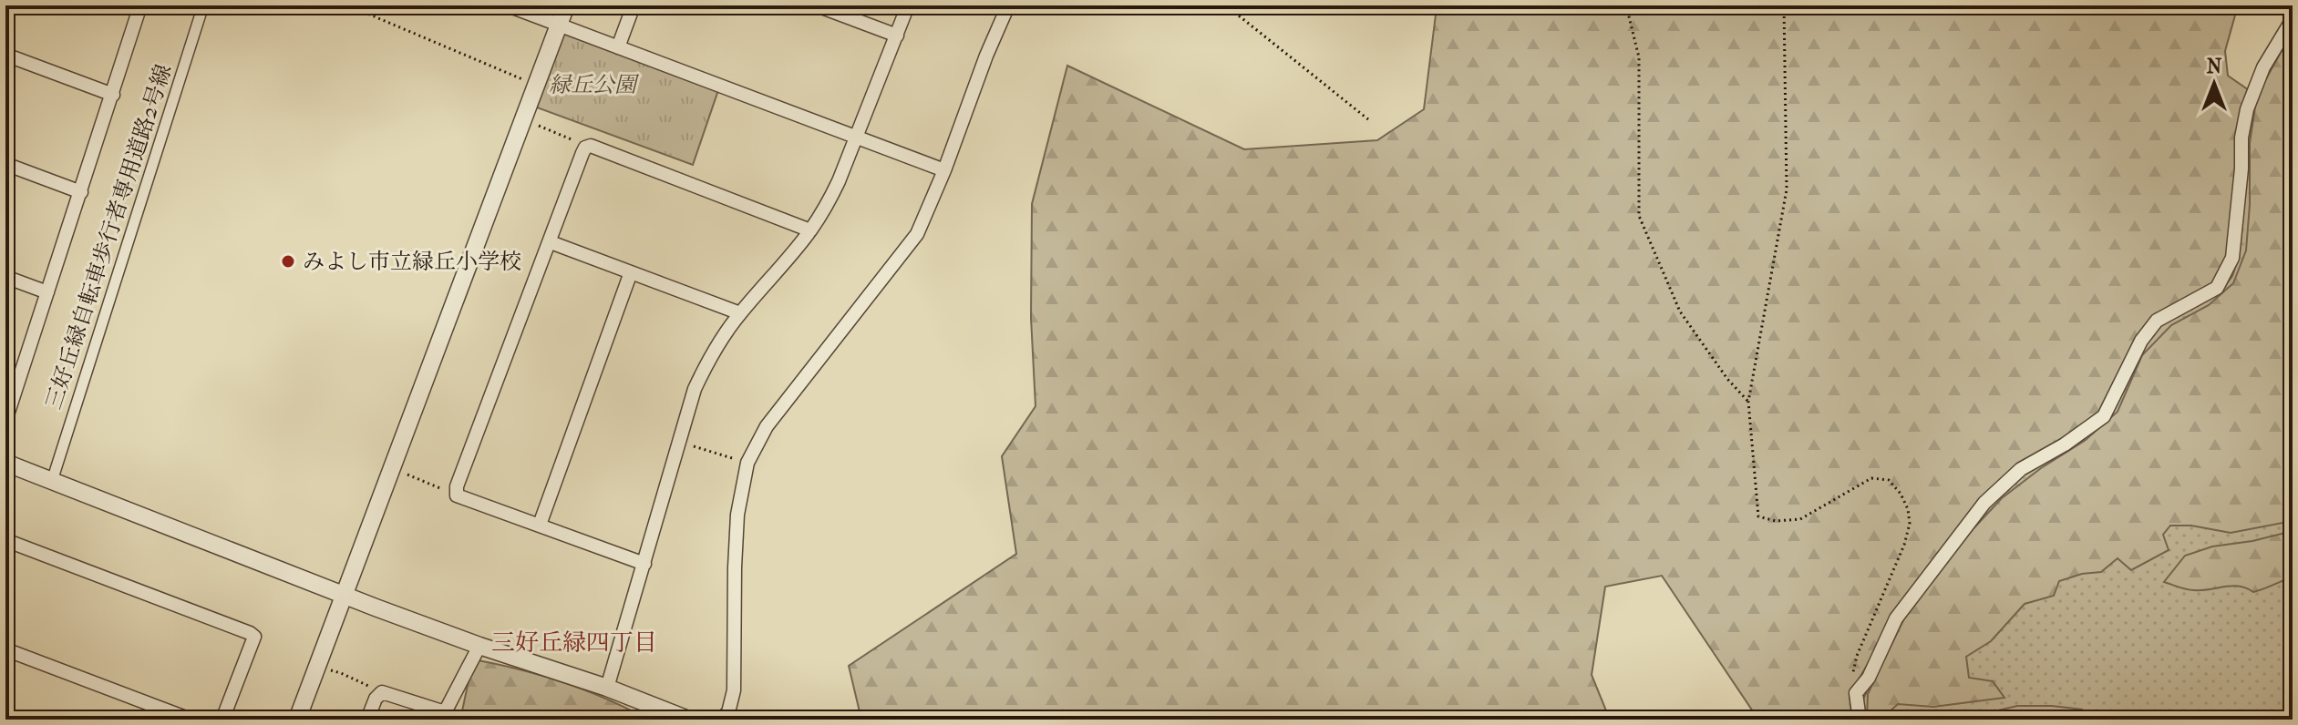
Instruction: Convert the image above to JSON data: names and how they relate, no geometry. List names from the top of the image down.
{
  "streets": {
    "street": ["三好丘緑自転車歩行者専用道路2号線"]
  },
  "districts": ["三好丘緑四丁目"],
  "parks": ["緑丘公園"],
  "places": ["みよし市立緑丘小学校"],
  "north": "top"
}
